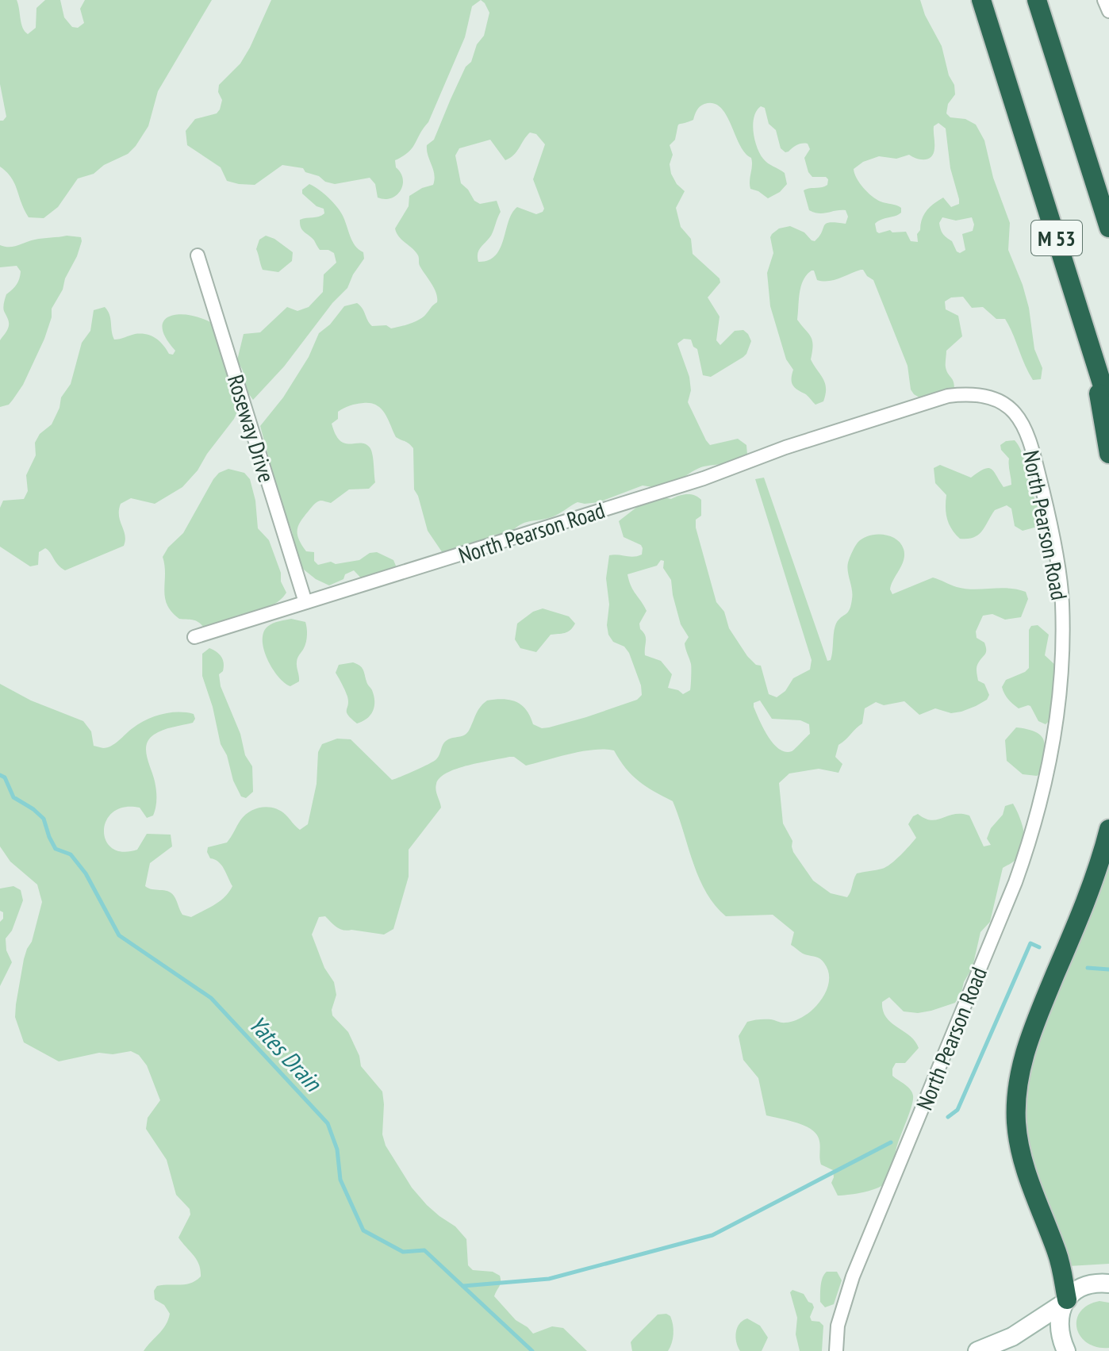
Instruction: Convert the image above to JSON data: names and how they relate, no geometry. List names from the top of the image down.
{
  "streets": {
    "highway": ["M 53"],
    "street": ["Roseway Drive", "North Pearson Road"]
  },
  "crossings": [
    ["Roseway Drive", "North Pearson Road"]
  ],
  "water": ["Yates Drain"]
}
